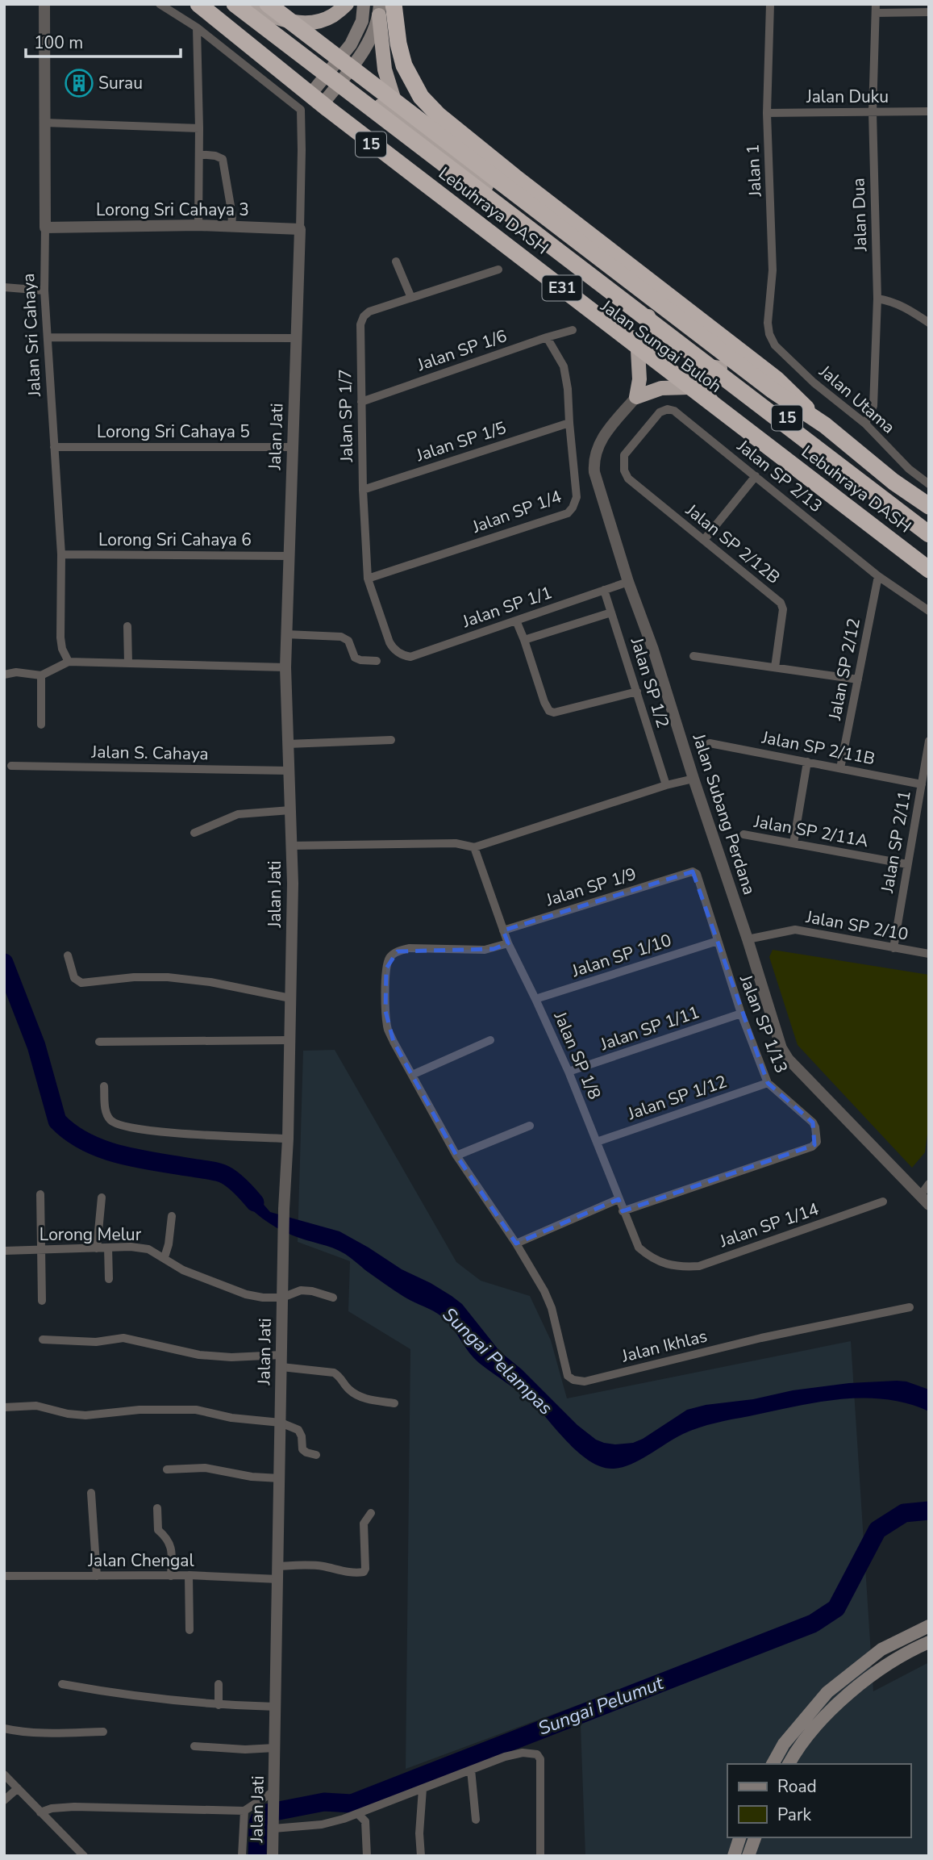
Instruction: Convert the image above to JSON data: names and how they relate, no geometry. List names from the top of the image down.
{
  "streets": {
    "highway": [
      "15",
      "Lebuhraya DASH",
      "E31",
      "Jalan Sungai Buloh"
    ],
    "street": [
      "Jalan Duku",
      "Jalan 1",
      "Lorong Sri Cahaya 3",
      "Jalan Dua",
      "Jalan Sri Cahaya",
      "Jalan SP 1/6",
      "Jalan Utama",
      "Jalan SP 1/7",
      "Lorong Sri Cahaya 5",
      "Jalan Jati",
      "Jalan SP 1/5",
      "Jalan SP 2/13",
      "Jalan SP 1/4",
      "Lorong Sri Cahaya 6",
      "Jalan SP 2/12B",
      "Jalan SP 1/1",
      "Jalan SP 2/12",
      "Jalan SP 1/2",
      "Jalan SP 2/11B",
      "Jalan S. Cahaya",
      "Jalan Subang Perdana",
      "Jalan SP 2/11A",
      "Jalan SP 2/11",
      "Jalan SP 1/9",
      "Jalan SP 2/10",
      "Jalan SP 1/10",
      "Jalan SP 1/13",
      "Jalan SP 1/11",
      "Jalan SP 1/8",
      "Jalan SP 1/12",
      "Jalan SP 1/14",
      "Lorong Melur",
      "Jalan Ikhlas",
      "Jalan Chengal"
    ]
  },
  "crossings": [
    ["Jalan Duku", "Jalan 1"],
    ["Jalan Duku", "Jalan Dua"],
    ["Jalan 1", "Jalan Utama"],
    ["Lorong Sri Cahaya 3", "Jalan Sri Cahaya"],
    ["Lorong Sri Cahaya 3", "Jalan Jati"],
    ["Lebuhraya DASH", "Jalan Sungai Buloh"],
    ["Jalan Dua", "Jalan Utama"],
    ["Jalan Sri Cahaya", "Lorong Sri Cahaya 5"],
    ["Jalan Sri Cahaya", "Lorong Sri Cahaya 6"],
    ["Jalan SP 1/6", "Jalan SP 1/7"],
    ["Jalan SP 1/6", "Jalan SP 1/4"],
    ["Jalan SP 1/7", "Jalan SP 1/5"],
    ["Jalan SP 1/7", "Jalan SP 1/4"],
    ["Jalan SP 1/7", "Jalan SP 1/1"],
    ["Lorong Sri Cahaya 5", "Jalan Jati"],
    ["Jalan Jati", "Lorong Sri Cahaya 6"],
    ["Jalan Jati", "Jalan S. Cahaya"],
    ["Jalan Jati", "Lorong Melur"],
    ["Jalan Jati", "Jalan Chengal"],
    ["Jalan SP 1/5", "Jalan SP 1/4"],
    ["Jalan SP 2/13", "Jalan SP 2/12B"],
    ["Jalan SP 2/13", "Jalan SP 2/12"],
    ["Jalan SP 1/1", "Jalan SP 1/2"],
    ["Jalan SP 1/1", "Jalan Subang Perdana"],
    ["Jalan SP 2/12", "Jalan SP 2/11B"],
    ["Jalan SP 2/11B", "Jalan SP 2/11"],
    ["Jalan Subang Perdana", "Jalan SP 2/10"],
    ["Jalan SP 2/11A", "Jalan SP 2/11"],
    ["Jalan SP 2/11", "Jalan SP 2/10"],
    ["Jalan SP 1/9", "Jalan SP 1/13"],
    ["Jalan SP 1/9", "Jalan SP 1/8"],
    ["Jalan SP 1/10", "Jalan SP 1/13"],
    ["Jalan SP 1/10", "Jalan SP 1/8"],
    ["Jalan SP 1/13", "Jalan SP 1/11"],
    ["Jalan SP 1/13", "Jalan SP 1/8"],
    ["Jalan SP 1/13", "Jalan SP 1/12"],
    ["Jalan SP 1/11", "Jalan SP 1/8"],
    ["Jalan SP 1/8", "Jalan SP 1/12"],
    ["Jalan SP 1/8", "Jalan SP 1/14"],
    ["Jalan SP 1/8", "Jalan Ikhlas"]
  ],
  "water": ["Sungai Pelampas", "Sungai Pelumut"],
  "places": {
    "building": ["Surau"]
  },
  "legend": ["Road", "Park"],
  "scale_bar": "100 m"
}
